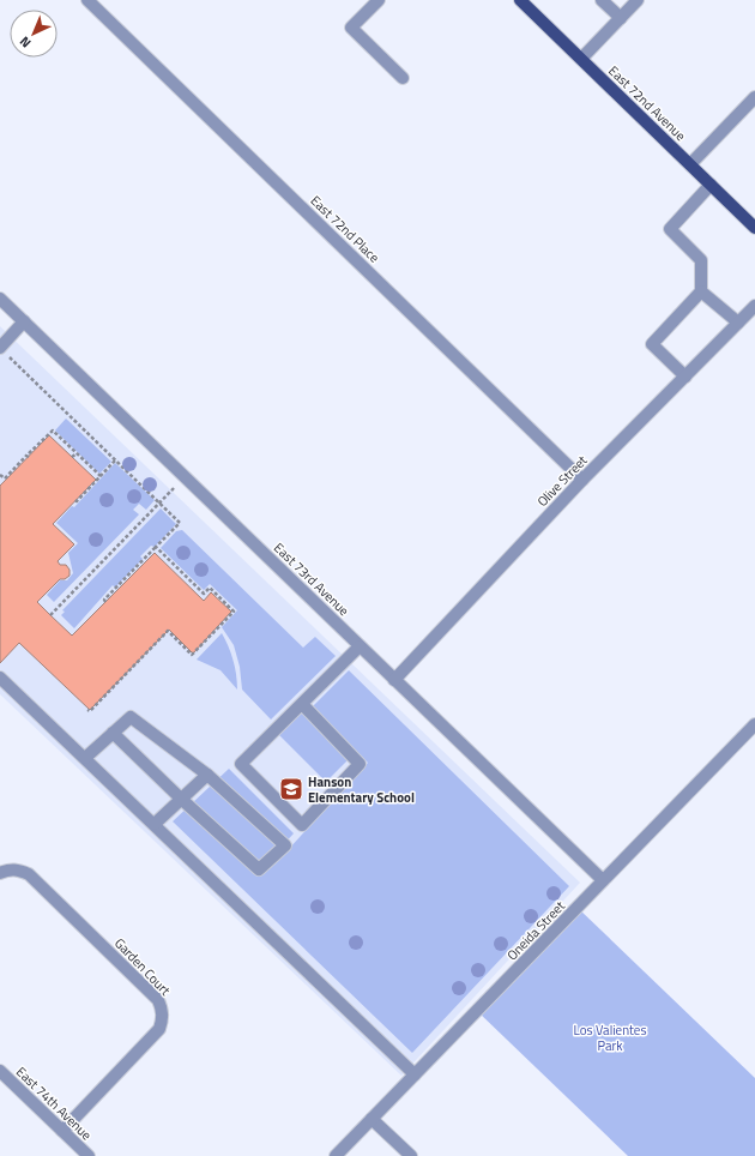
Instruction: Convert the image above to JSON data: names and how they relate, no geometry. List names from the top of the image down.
{
  "streets": {
    "main road": ["East 72nd Avenue"],
    "street": [
      "East 72nd Place",
      "Olive Street",
      "East 73rd Avenue",
      "Oneida Street",
      "Garden Court",
      "East 74th Avenue"
    ]
  },
  "crossings": [
    ["East 72nd Place", "Olive Street"],
    ["Olive Street", "East 73rd Avenue"],
    ["East 73rd Avenue", "Oneida Street"],
    ["Garden Court", "East 74th Avenue"]
  ],
  "parks": ["Los Valientes Park"],
  "places": {
    "school or university": ["Hanson Elementary School"]
  },
  "north": "bottom left"
}
